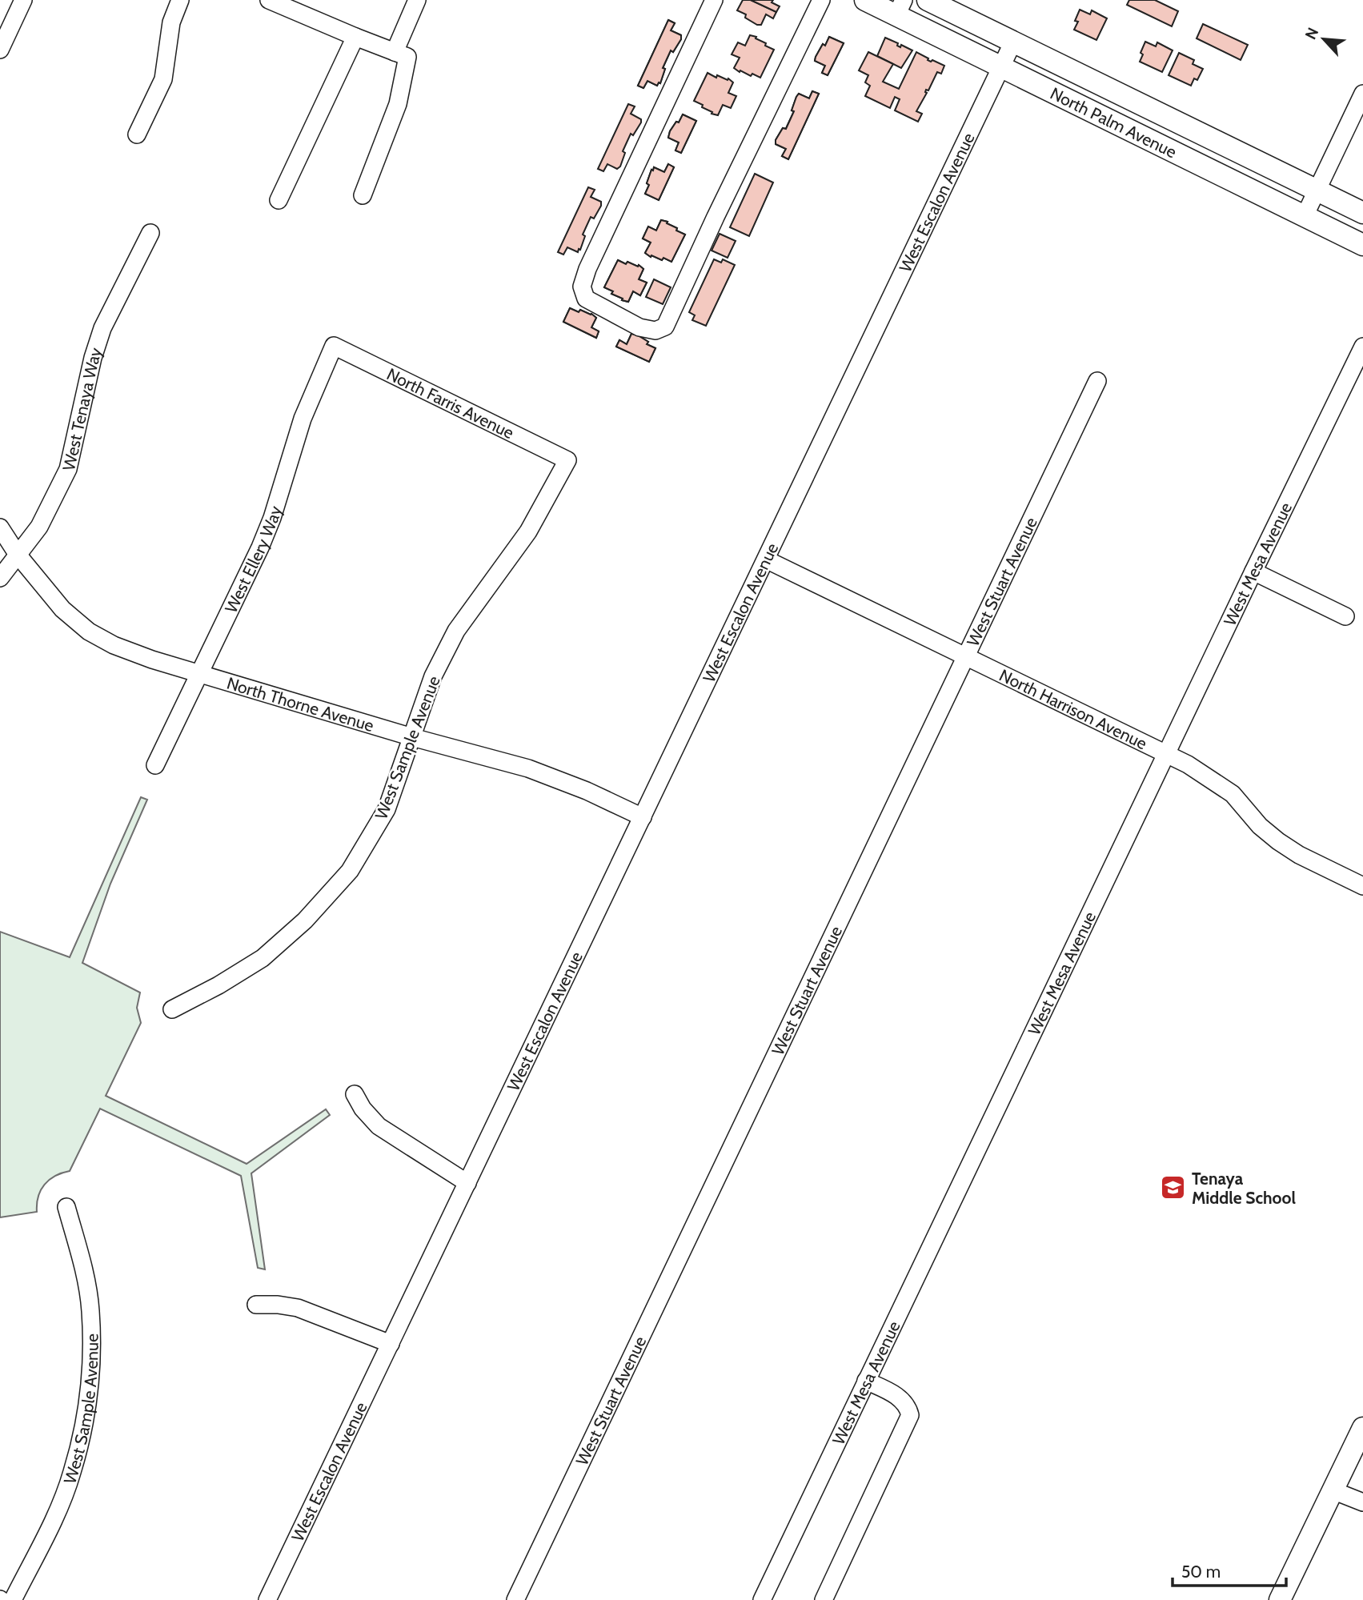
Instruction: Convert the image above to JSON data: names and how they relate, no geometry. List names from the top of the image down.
{
  "streets": {
    "main road": ["North Palm Avenue"],
    "street": [
      "West Escalon Avenue",
      "North Farris Avenue",
      "West Tenaya Way",
      "West Ellery Way",
      "West Mesa Avenue",
      "West Stuart Avenue",
      "North Thorne Avenue",
      "North Harrison Avenue",
      "West Sample Avenue"
    ]
  },
  "crossings": [
    ["North Palm Avenue", "West Escalon Avenue"],
    ["West Escalon Avenue", "North Thorne Avenue"],
    ["West Escalon Avenue", "North Harrison Avenue"],
    ["North Farris Avenue", "West Ellery Way"],
    ["North Farris Avenue", "West Sample Avenue"],
    ["West Tenaya Way", "North Thorne Avenue"],
    ["West Ellery Way", "North Thorne Avenue"],
    ["West Mesa Avenue", "North Harrison Avenue"],
    ["West Stuart Avenue", "North Harrison Avenue"],
    ["North Thorne Avenue", "West Sample Avenue"]
  ],
  "places": {
    "school or university": ["Tenaya Middle School"]
  },
  "scale_bar": "50 m",
  "north": "top left"
}
